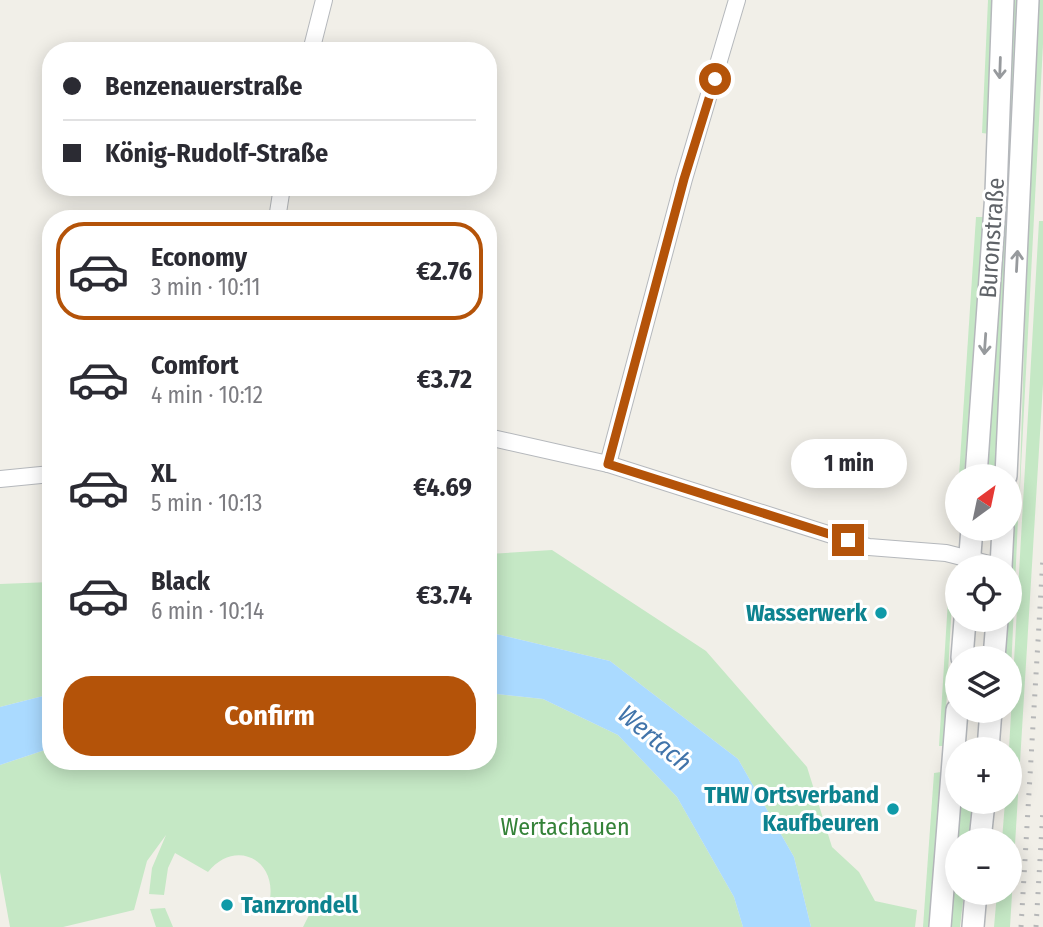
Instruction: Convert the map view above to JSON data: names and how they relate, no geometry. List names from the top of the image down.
{
  "streets": {
    "street": ["Buronstraße"]
  },
  "water": ["Wertach"],
  "parks": ["Wertachauen"],
  "places": ["Wasserwerk", "THW Ortsverband Kaufbeuren", "Tanzrondell"],
  "north": "top right",
  "page": {
    "banner": ["Benzenauerstraße", "König-Rudolf-Straße"],
    "list": [
      {
        "name": "Economy",
        "note": "3 min · 10:11",
        "value": "€2.76"
      },
      {
        "name": "Comfort",
        "note": "4 min · 10:12",
        "value": "€3.72"
      },
      {
        "name": "XL",
        "note": "5 min · 10:13",
        "value": "€4.69"
      },
      {
        "name": "Black",
        "note": "6 min · 10:14",
        "value": "€3.74"
      }
    ],
    "bubble": "1 min",
    "map_buttons": ["+", "−"],
    "buttons": "Confirm"
  }
}
